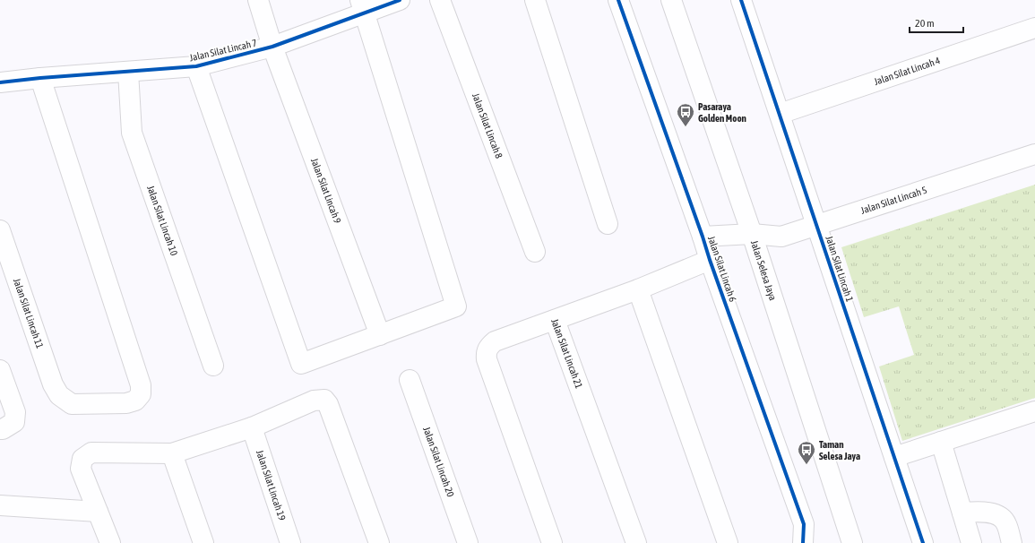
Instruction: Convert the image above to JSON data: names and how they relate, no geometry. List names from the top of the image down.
{
  "streets": {
    "street": [
      "Jalan Silat Lincah 7",
      "Jalan Silat Lincah 4",
      "Jalan Silat Lincah 8",
      "Jalan Silat Lincah 9",
      "Jalan Silat Lincah 5",
      "Jalan Silat Lincah 10",
      "Jalan Silat Lincah 6",
      "Jalan Silat Lincah 1",
      "Jalan Selesa Jaya",
      "Jalan Silat Lincah 11",
      "Jalan Silat Lincah 21",
      "Jalan Silat Lincah 20",
      "Jalan Silat Lincah 19"
    ]
  },
  "crossings": [
    ["Jalan Silat Lincah 7", "Jalan Silat Lincah 9"],
    ["Jalan Silat Lincah 7", "Jalan Silat Lincah 10"],
    ["Jalan Silat Lincah 7", "Jalan Silat Lincah 11"],
    ["Jalan Silat Lincah 4", "Jalan Silat Lincah 1"],
    ["Jalan Silat Lincah 5", "Jalan Silat Lincah 6"],
    ["Jalan Silat Lincah 5", "Jalan Silat Lincah 1"],
    ["Jalan Silat Lincah 5", "Jalan Selesa Jaya"],
    ["Jalan Silat Lincah 6", "Jalan Selesa Jaya"],
    ["Jalan Silat Lincah 6", "Jalan Silat Lincah 21"]
  ],
  "places": {
    "bus stop": ["Pasaraya Golden Moon", "Taman Selesa Jaya"]
  },
  "scale_bar": "20 m"
}
